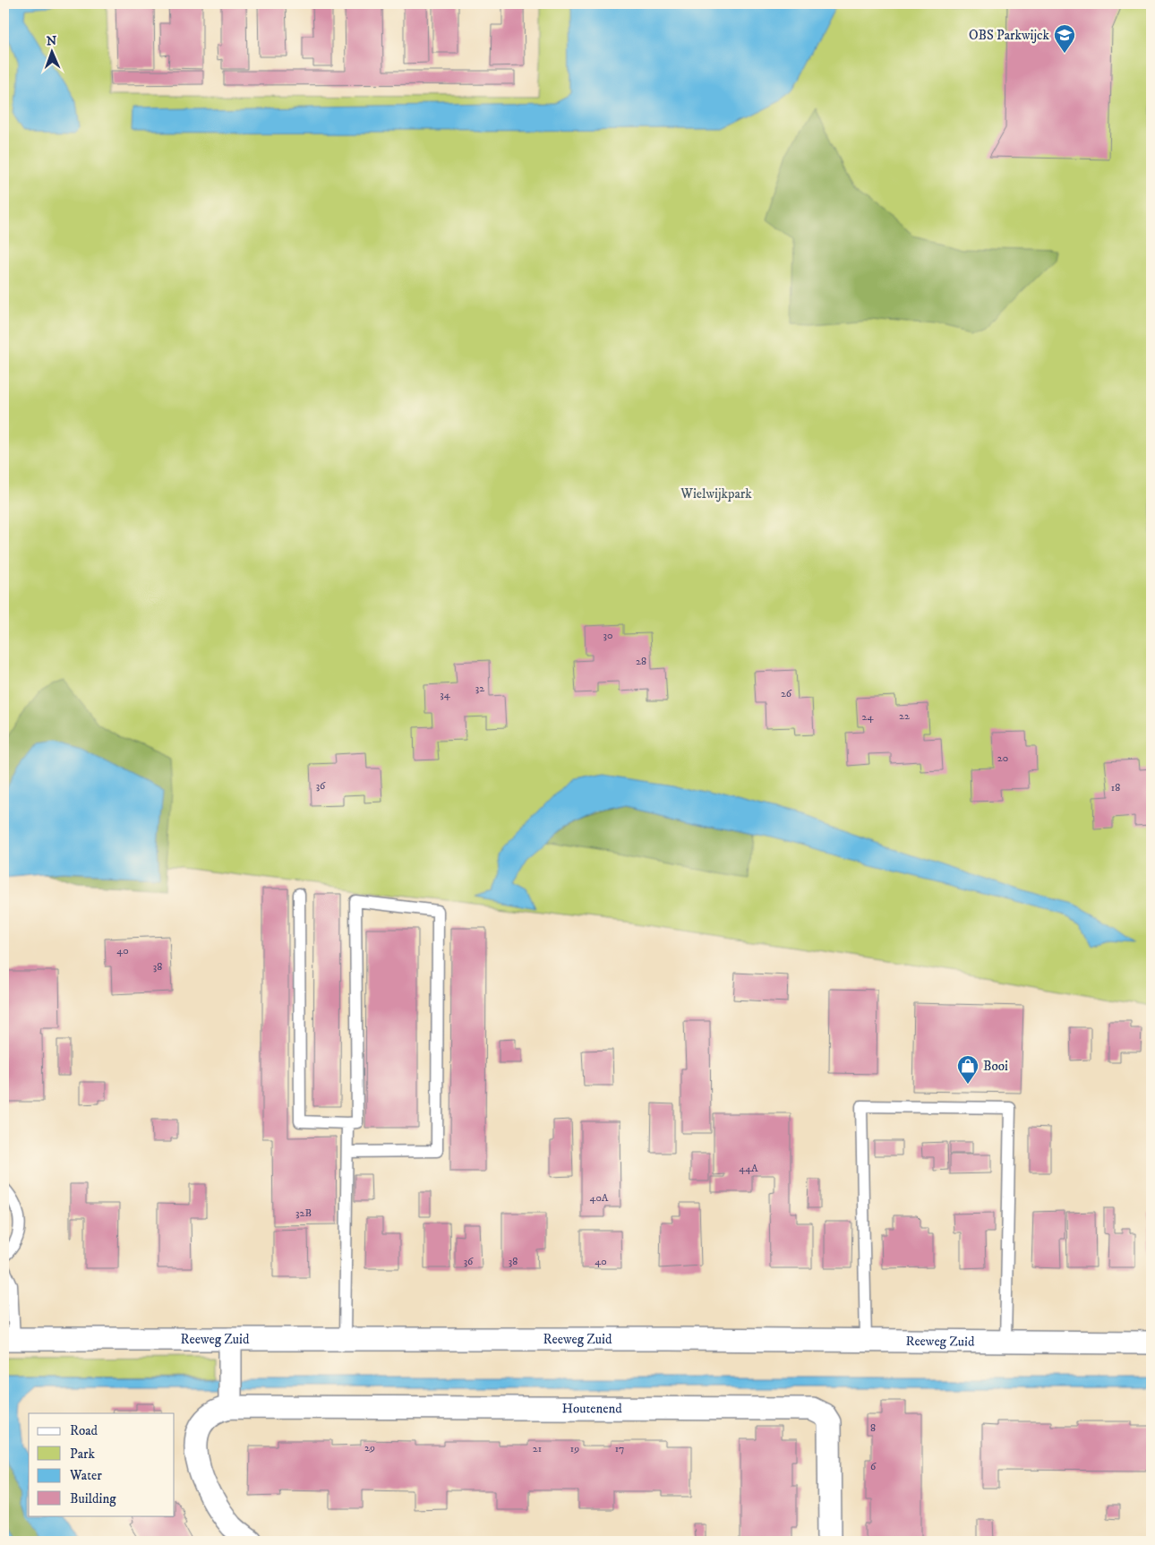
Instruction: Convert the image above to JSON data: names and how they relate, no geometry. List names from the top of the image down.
{
  "streets": {
    "street": ["Reeweg Zuid", "Houtenend"]
  },
  "parks": ["Wielwijkpark"],
  "places": {
    "school or university": ["OBS Parkwijck"],
    "shop": ["Booi"]
  },
  "house_numbers": [
    "30",
    "28",
    "32",
    "26",
    "34",
    "22",
    "24",
    "20",
    "36",
    "18",
    "40",
    "38",
    "44A",
    "40A",
    "32B",
    "36",
    "38",
    "40",
    "8",
    "29",
    "21",
    "19",
    "17",
    "6"
  ],
  "legend": [
    "Road",
    "Park",
    "Water",
    "Building"
  ],
  "north": "top"
}
